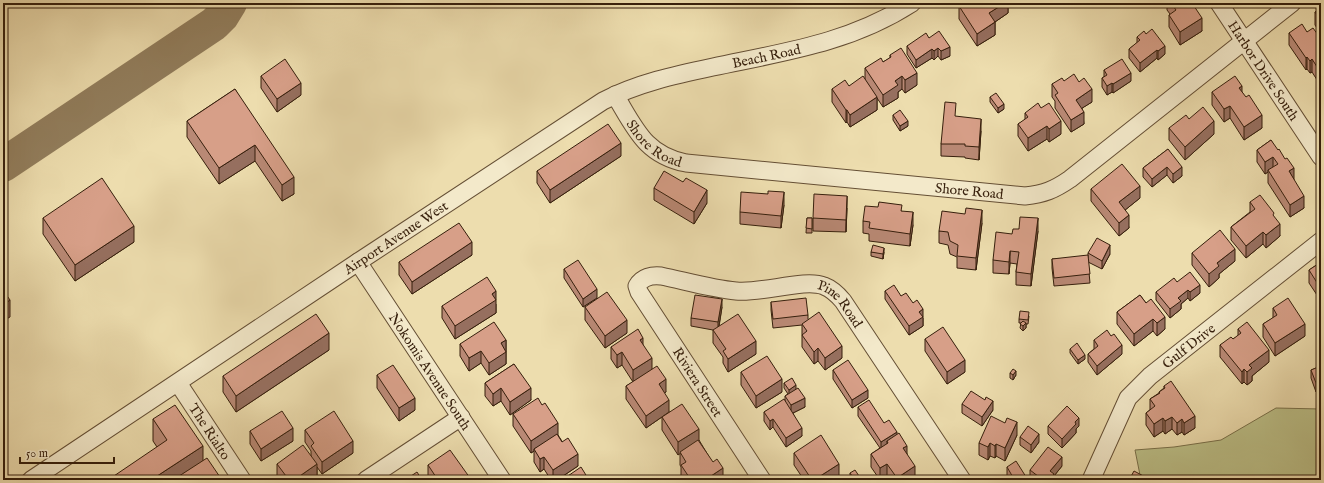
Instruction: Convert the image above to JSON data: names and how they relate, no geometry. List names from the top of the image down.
{
  "streets": {
    "street": [
      "Beach Road",
      "Harbor Drive South",
      "Shore Road",
      "Airport Avenue West",
      "Pine Road",
      "Gulf Drive",
      "Nokomis Avenue South",
      "Riviera Street",
      "The Rialto"
    ]
  },
  "crossings": [
    ["Beach Road", "Shore Road"],
    ["Beach Road", "Airport Avenue West"],
    ["Harbor Drive South", "Shore Road"],
    ["Shore Road", "Airport Avenue West"],
    ["Airport Avenue West", "Nokomis Avenue South"],
    ["Airport Avenue West", "The Rialto"],
    ["Pine Road", "Riviera Street"]
  ],
  "scale_bar": "50 m"
}
